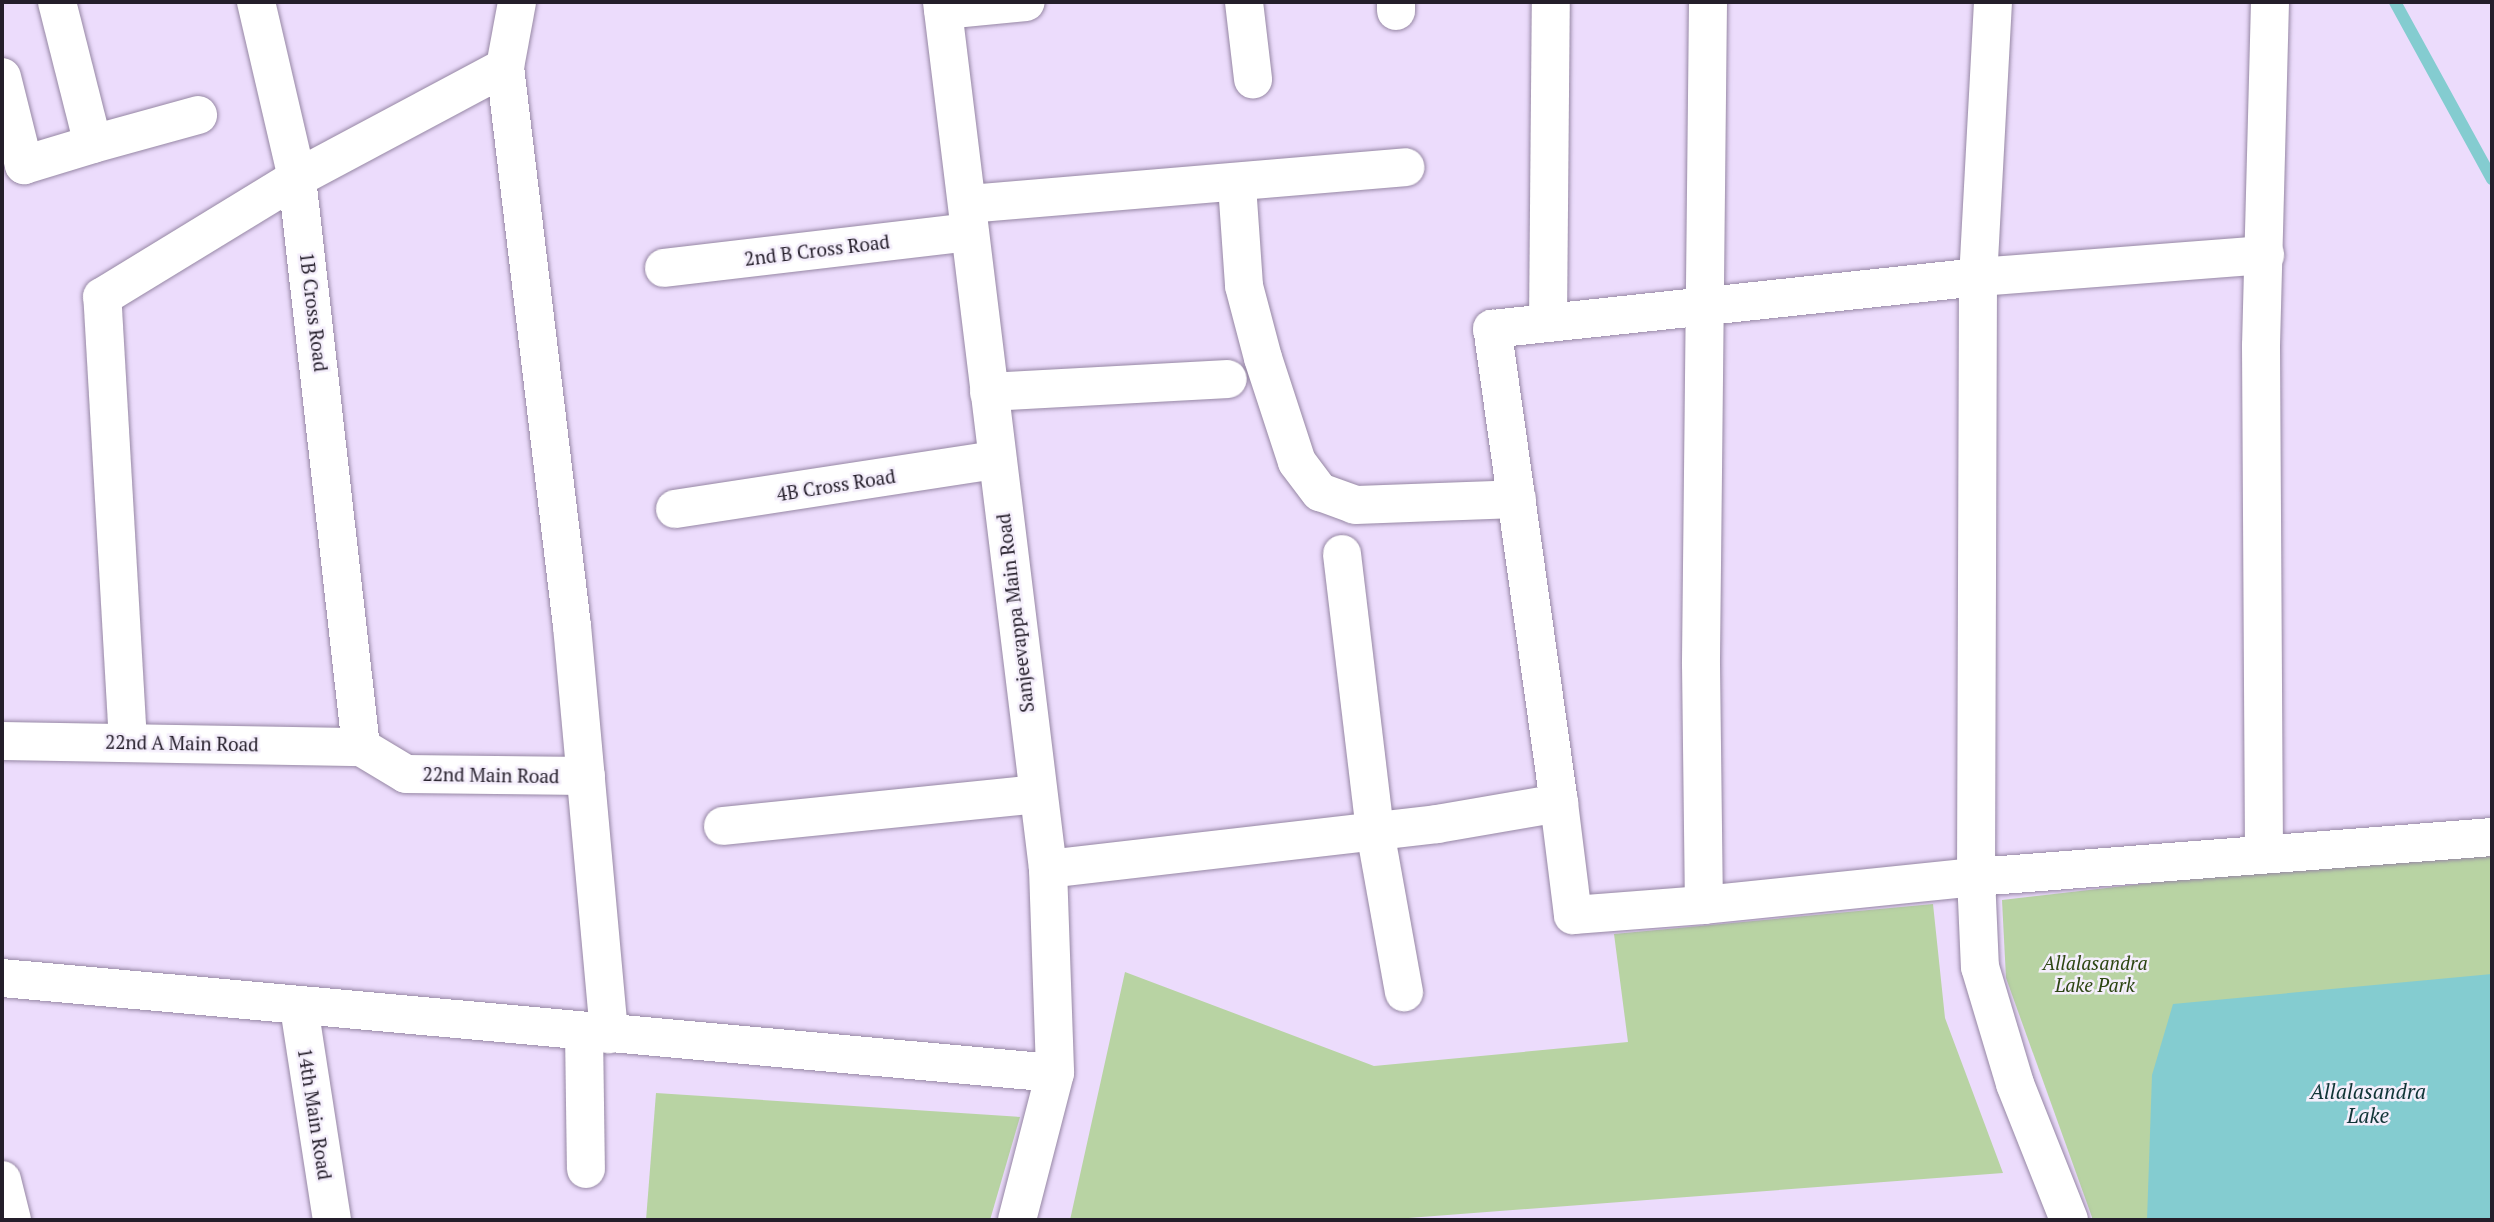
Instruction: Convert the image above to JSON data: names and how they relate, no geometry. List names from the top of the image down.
{
  "streets": {
    "street": [
      "2nd B Cross Road",
      "1B Cross Road",
      "4B Cross Road",
      "Sanjeevappa Main Road",
      "22nd A Main Road",
      "22nd Main Road",
      "14th Main Road"
    ]
  },
  "crossings": [
    ["2nd B Cross Road", "Sanjeevappa Main Road"],
    ["1B Cross Road", "22nd A Main Road"],
    ["1B Cross Road", "22nd Main Road"],
    ["4B Cross Road", "Sanjeevappa Main Road"],
    ["22nd A Main Road", "22nd Main Road"]
  ],
  "water": ["Allalasandra Lake"],
  "parks": ["Allalasandra Lake Park"]
}
